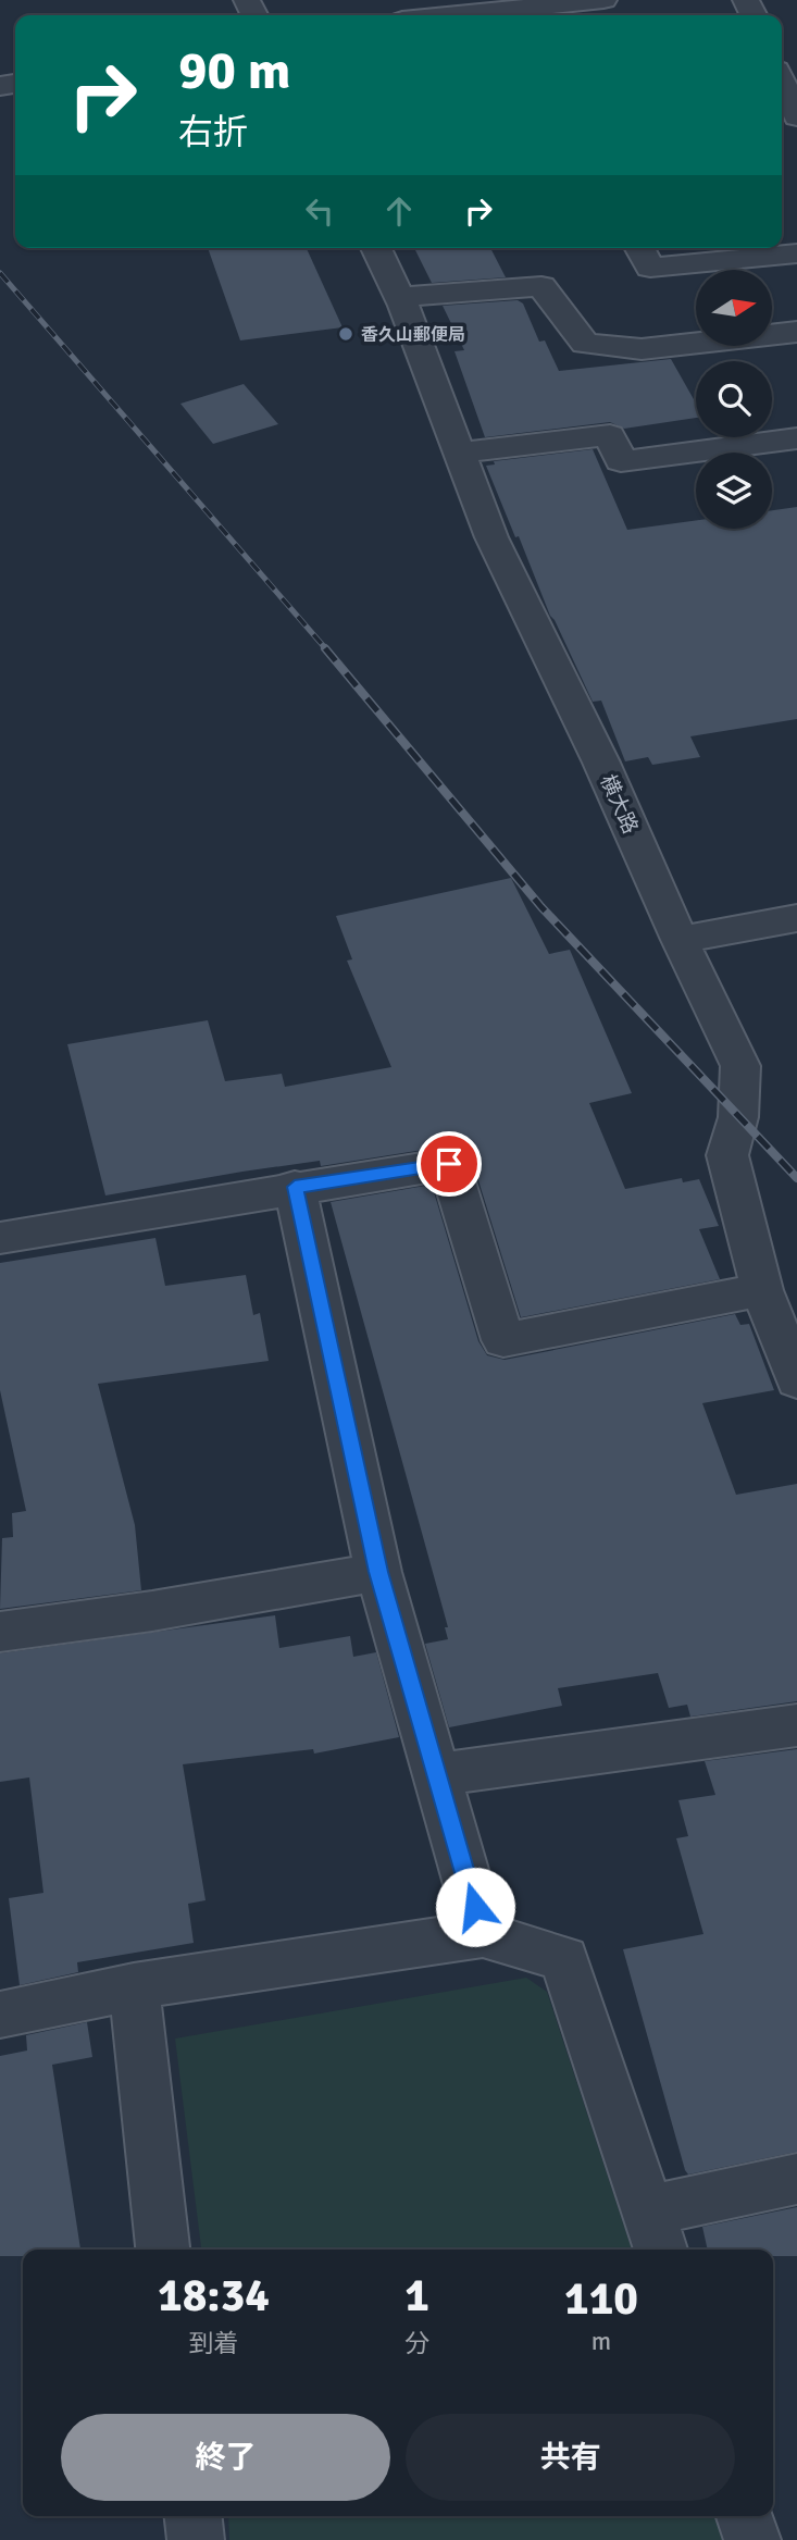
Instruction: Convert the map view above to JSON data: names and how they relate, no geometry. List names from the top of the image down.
{
  "streets": {
    "street": ["横大路"]
  },
  "places": ["香久山郵便局"],
  "north": "right",
  "page": {
    "turn": ["90 m", "右折"],
    "eta": [
      "18:34",
      "到着",
      "1",
      "分",
      "110",
      "m"
    ],
    "buttons": ["終了", "共有"]
  }
}
